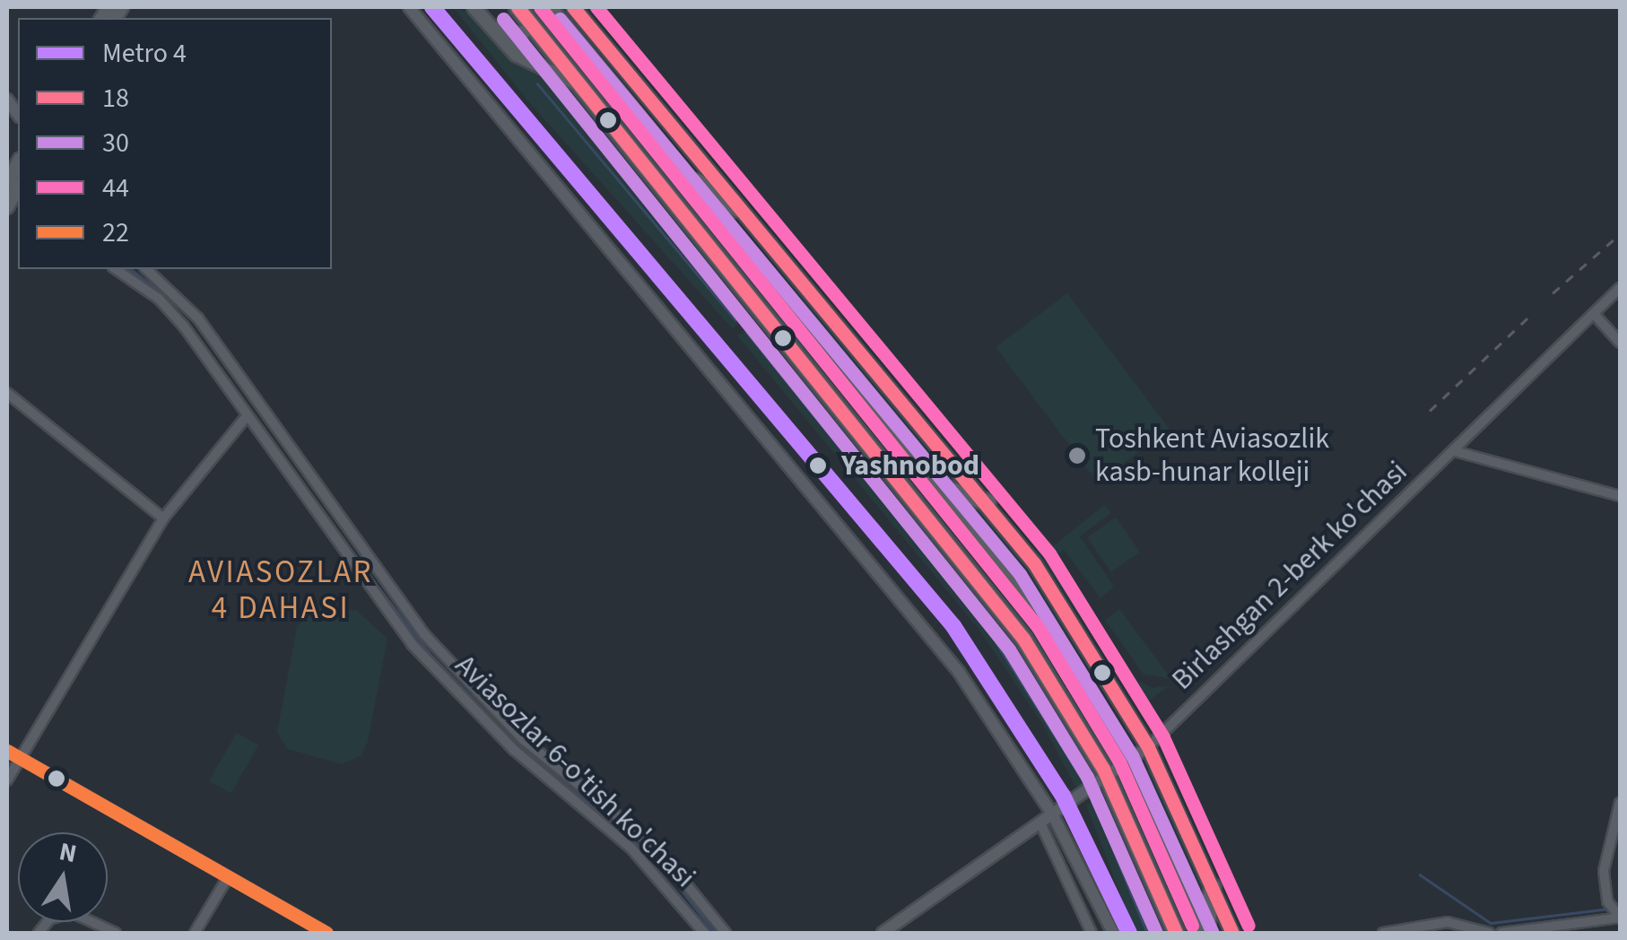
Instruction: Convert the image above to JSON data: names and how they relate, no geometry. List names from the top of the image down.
{
  "streets": {
    "street": ["Birlashgan 2-berk ko'chasi", "Aviasozlar 6-o'tish ko'chasi"]
  },
  "districts": ["AVIASOZLAR 4 DAHASI"],
  "places": ["Toshkent Aviasozlik kasb-hunar kolleji", "Yashnobod"],
  "lines": [
    "metro line 4",
    "transit line 18",
    "transit line 44",
    "transit line 30",
    "transit line 22"
  ],
  "legend": [
    "Metro 4",
    "18",
    "30",
    "44",
    "22"
  ],
  "north": "top"
}
